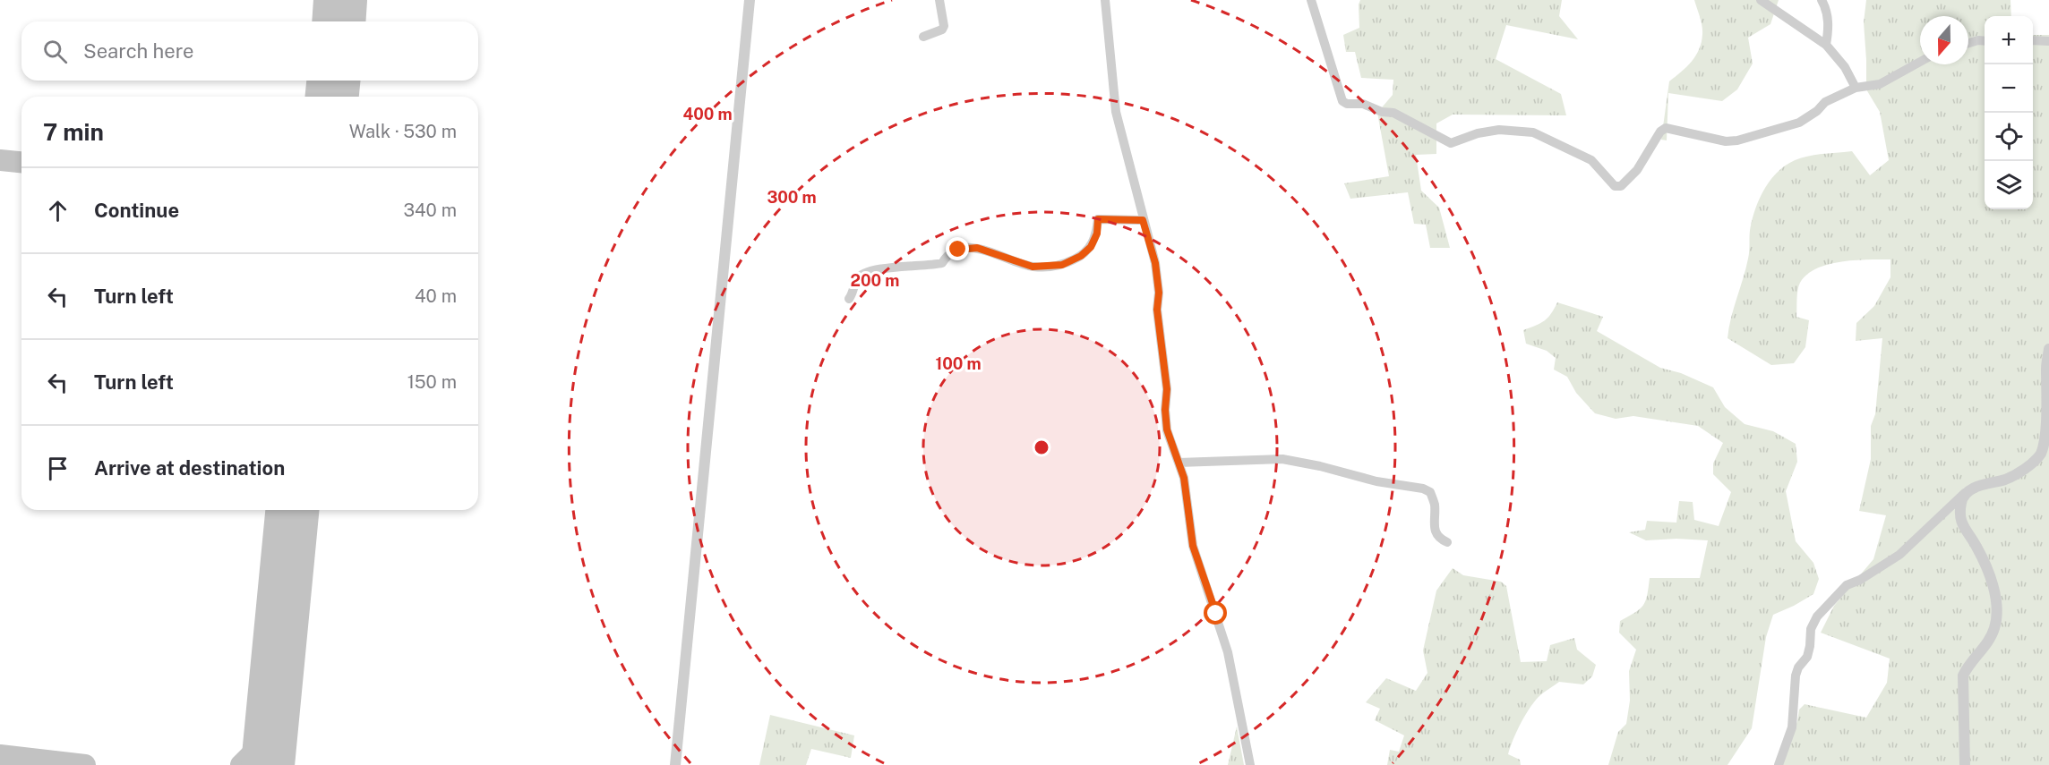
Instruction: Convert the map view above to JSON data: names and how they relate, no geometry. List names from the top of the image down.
{
  "north": "bottom",
  "page": {
    "map_buttons": ["+", "−"],
    "search": "Search here",
    "heading": ["7 min", "Walk · 530 m"],
    "list": [
      ["Continue", "340 m"],
      ["Turn left", "40 m"],
      ["Turn left", "150 m"],
      "Arrive at destination"
    ]
  },
  "rings": [
    "400 m",
    "300 m",
    "200 m",
    "100 m"
  ]
}
